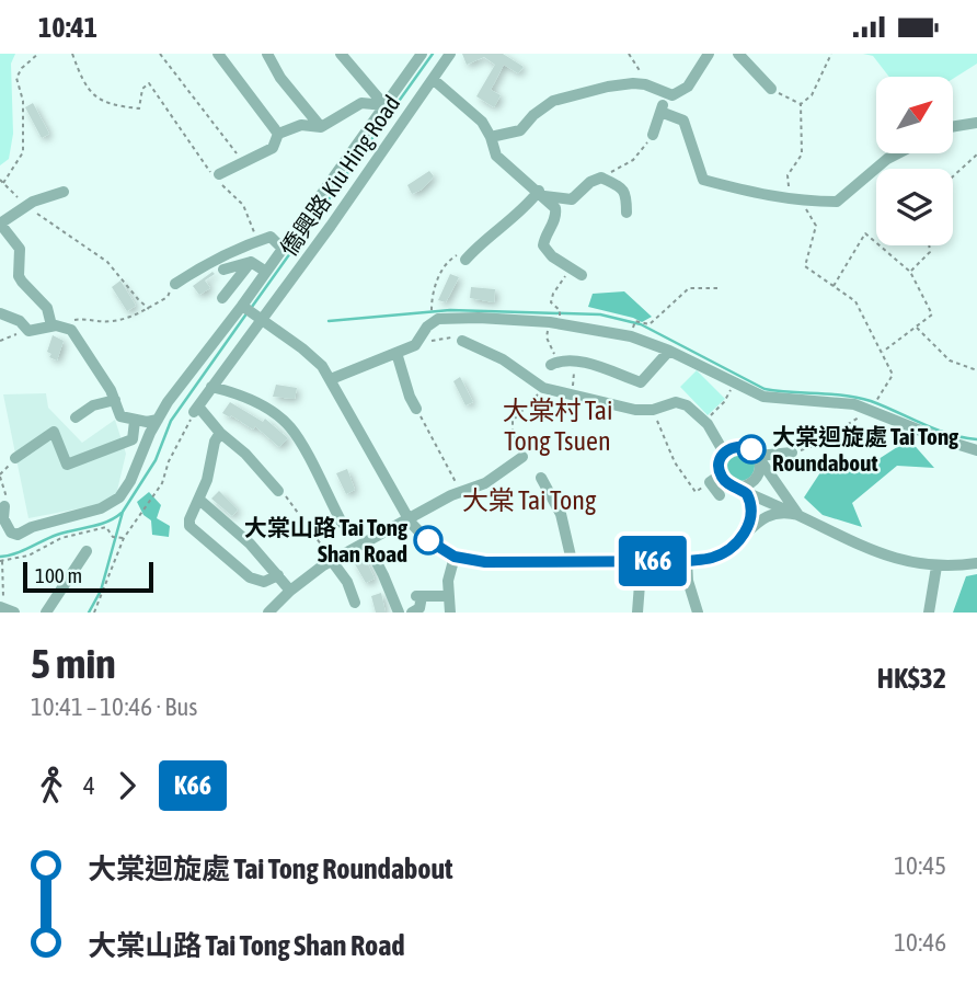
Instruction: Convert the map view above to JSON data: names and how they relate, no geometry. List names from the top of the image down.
{
  "streets": {
    "street": ["僑興路 Kiu Hing Road"]
  },
  "districts": ["大棠村 Tai Tong Tsuen", "大棠 Tai Tong"],
  "places": ["大棠迴旋處 Tai Tong Roundabout", "大棠山路 Tai Tong Shan Road"],
  "lines": ["bus line K66"],
  "scale_bar": "100 m",
  "north": "top right",
  "page": {
    "status": "10:41",
    "on_map": "K66",
    "scale": "100 m",
    "heading": ["5 min", "10:41 – 10:46 · Bus", "HK$32"],
    "legs": ["4", "K66"],
    "list": [
      {
        "name": "大棠迴旋處 Tai Tong Roundabout",
        "value": "10:45"
      },
      {
        "name": "大棠山路 Tai Tong Shan Road",
        "value": "10:46"
      }
    ]
  }
}
